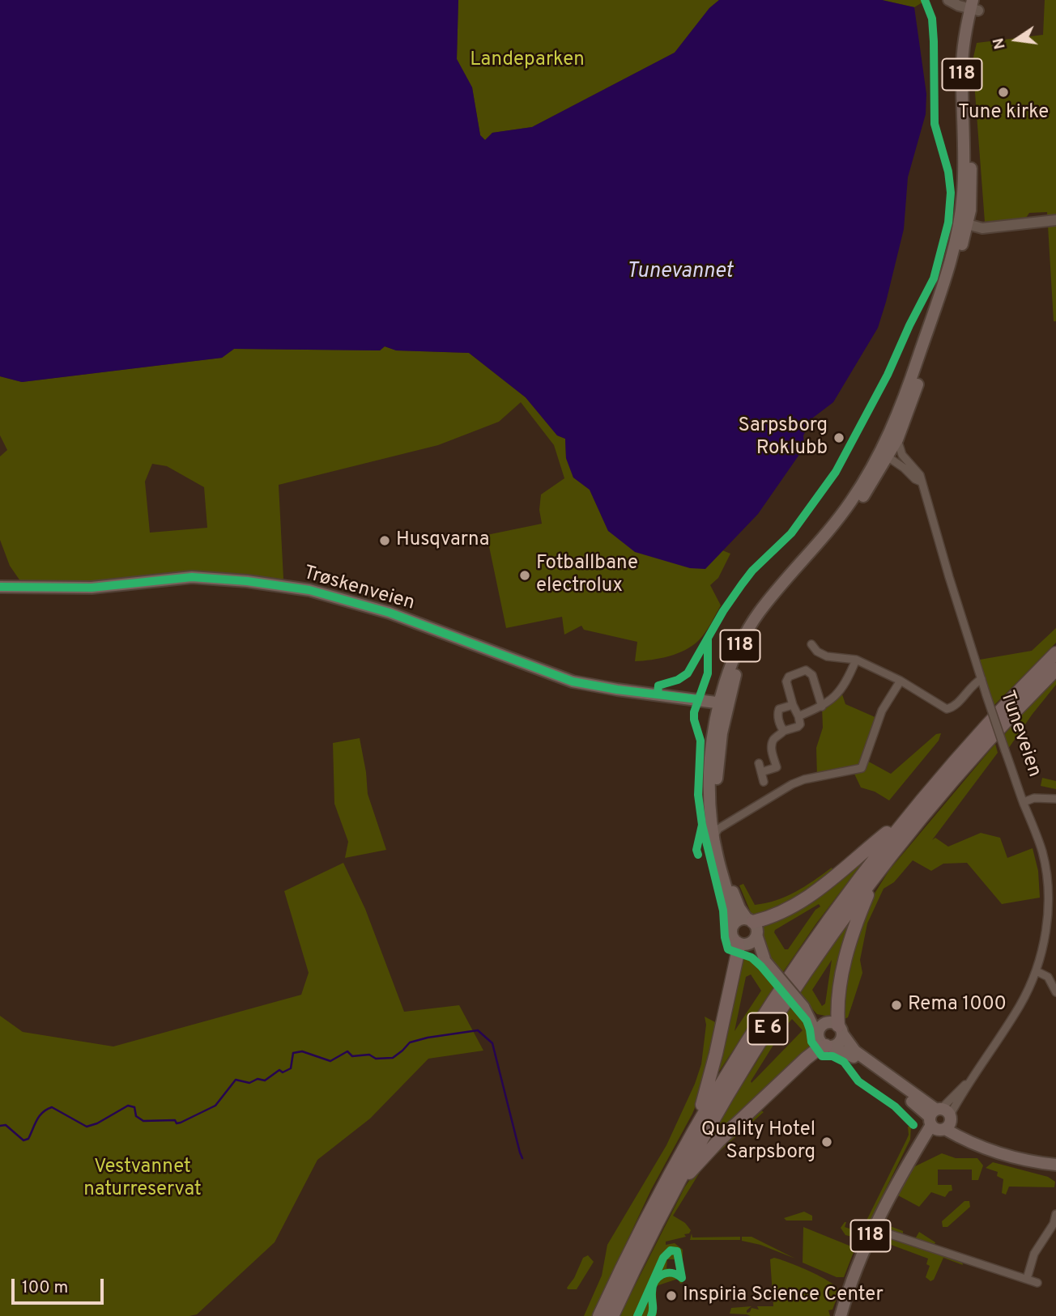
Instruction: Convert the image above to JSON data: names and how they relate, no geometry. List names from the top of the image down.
{
  "streets": {
    "highway": ["E 6"],
    "main road": ["118", "Trøskenveien"],
    "street": ["Tuneveien"]
  },
  "crossings": [
    ["118", "Trøskenveien"],
    ["118", "Tuneveien"]
  ],
  "water": ["Tunevannet"],
  "parks": ["Landeparken", "Vestvannet naturreservat"],
  "places": [
    "Tune kirke",
    "Sarpsborg Roklubb",
    "Husqvarna",
    "Fotballbane electrolux",
    "Rema 1000",
    "Quality Hotel Sarpsborg",
    "Inspiria Science Center"
  ],
  "scale_bar": "100 m",
  "north": "left"
}
